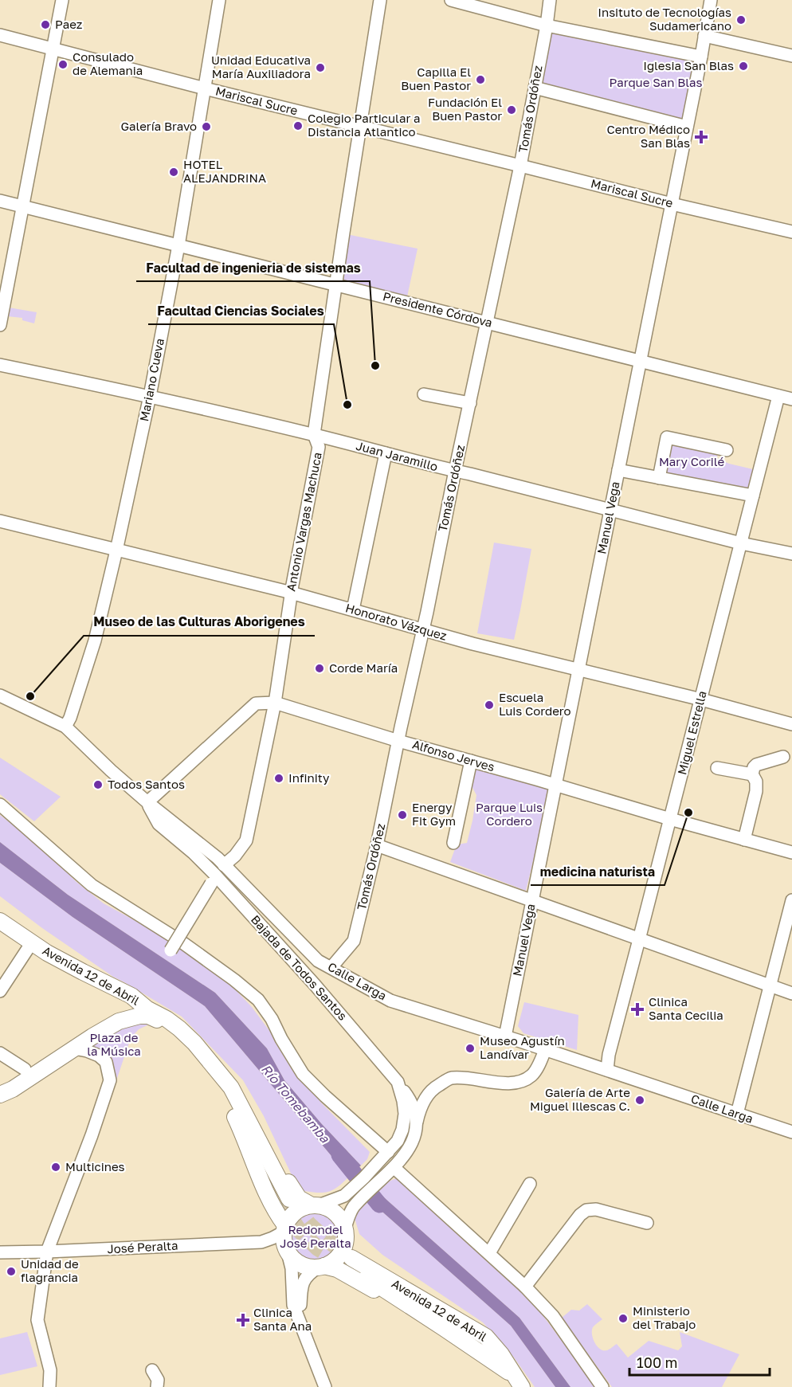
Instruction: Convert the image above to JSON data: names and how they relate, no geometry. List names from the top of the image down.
{
  "streets": {
    "main road": ["Avenida 12 de Abril"],
    "street": [
      "Mariscal Sucre",
      "Tomás Ordóñez",
      "Presidente Córdova",
      "Mariano Cueva",
      "Juan Jaramillo",
      "Manuel Vega",
      "Antonio Vargas Machuca",
      "Honorato Vázquez",
      "Miguel Estrella",
      "Alfonso Jerves",
      "Bajada de Todos Santos",
      "Calle Larga",
      "José Peralta"
    ]
  },
  "crossings": [
    ["Mariscal Sucre", "Tomás Ordóñez"],
    ["Mariscal Sucre", "Mariano Cueva"],
    ["Mariscal Sucre", "Manuel Vega"],
    ["Mariscal Sucre", "Antonio Vargas Machuca"],
    ["Tomás Ordóñez", "Presidente Córdova"],
    ["Tomás Ordóñez", "Juan Jaramillo"],
    ["Tomás Ordóñez", "Honorato Vázquez"],
    ["Tomás Ordóñez", "Alfonso Jerves"],
    ["Tomás Ordóñez", "Calle Larga"],
    ["Presidente Córdova", "Mariano Cueva"],
    ["Presidente Córdova", "Manuel Vega"],
    ["Presidente Córdova", "Antonio Vargas Machuca"],
    ["Presidente Córdova", "Miguel Estrella"],
    ["Mariano Cueva", "Juan Jaramillo"],
    ["Mariano Cueva", "Honorato Vázquez"],
    ["Mariano Cueva", "Calle Larga"],
    ["Juan Jaramillo", "Manuel Vega"],
    ["Juan Jaramillo", "Antonio Vargas Machuca"],
    ["Juan Jaramillo", "Miguel Estrella"],
    ["Manuel Vega", "Honorato Vázquez"],
    ["Manuel Vega", "Alfonso Jerves"],
    ["Manuel Vega", "Calle Larga"],
    ["Antonio Vargas Machuca", "Honorato Vázquez"],
    ["Antonio Vargas Machuca", "Alfonso Jerves"],
    ["Antonio Vargas Machuca", "Calle Larga"],
    ["Honorato Vázquez", "Miguel Estrella"],
    ["Miguel Estrella", "Alfonso Jerves"],
    ["Miguel Estrella", "Calle Larga"],
    ["Alfonso Jerves", "Bajada de Todos Santos"],
    ["Alfonso Jerves", "Calle Larga"],
    ["Bajada de Todos Santos", "Calle Larga"],
    ["Bajada de Todos Santos", "José Peralta"]
  ],
  "water": ["Río Tomebamba"],
  "parks": [
    "Parque San Blas",
    "Mary Corilé",
    "Parque Luis Cordero",
    "Plaza de la Música",
    "Redondel José Peralta"
  ],
  "places": {
    "other": [
      "Insituto de Tecnologías Sudamericano",
      "Paez",
      "Consulado de Alemania",
      "Iglesia San Blas",
      "Unidad Educativa María Auxiliadora",
      "Capilla El Buen Pastor",
      "Fundación El Buen Pastor",
      "Colegio Particular a Distancia Atlantico",
      "Galería Bravo",
      "HOTEL ALEJANDRINA",
      "Facultad de ingenieria de sistemas",
      "Facultad Ciencias Sociales",
      "Corde María",
      "Museo de las Culturas Aborigenes",
      "Escuela Luis Cordero",
      "Infinity",
      "Todos Santos",
      "medicina naturista",
      "Energy Fit Gym",
      "Museo Agustín Landívar",
      "Galería de Arte Miguel Illescas C.",
      "Multicines",
      "Unidad de flagrancia",
      "Ministerio del Trabajo"
    ],
    "health": ["Centro Médico San Blas", "Clinica Santa Cecilia", "Clinica Santa Ana"]
  },
  "scale_bar": "100 m"
}
